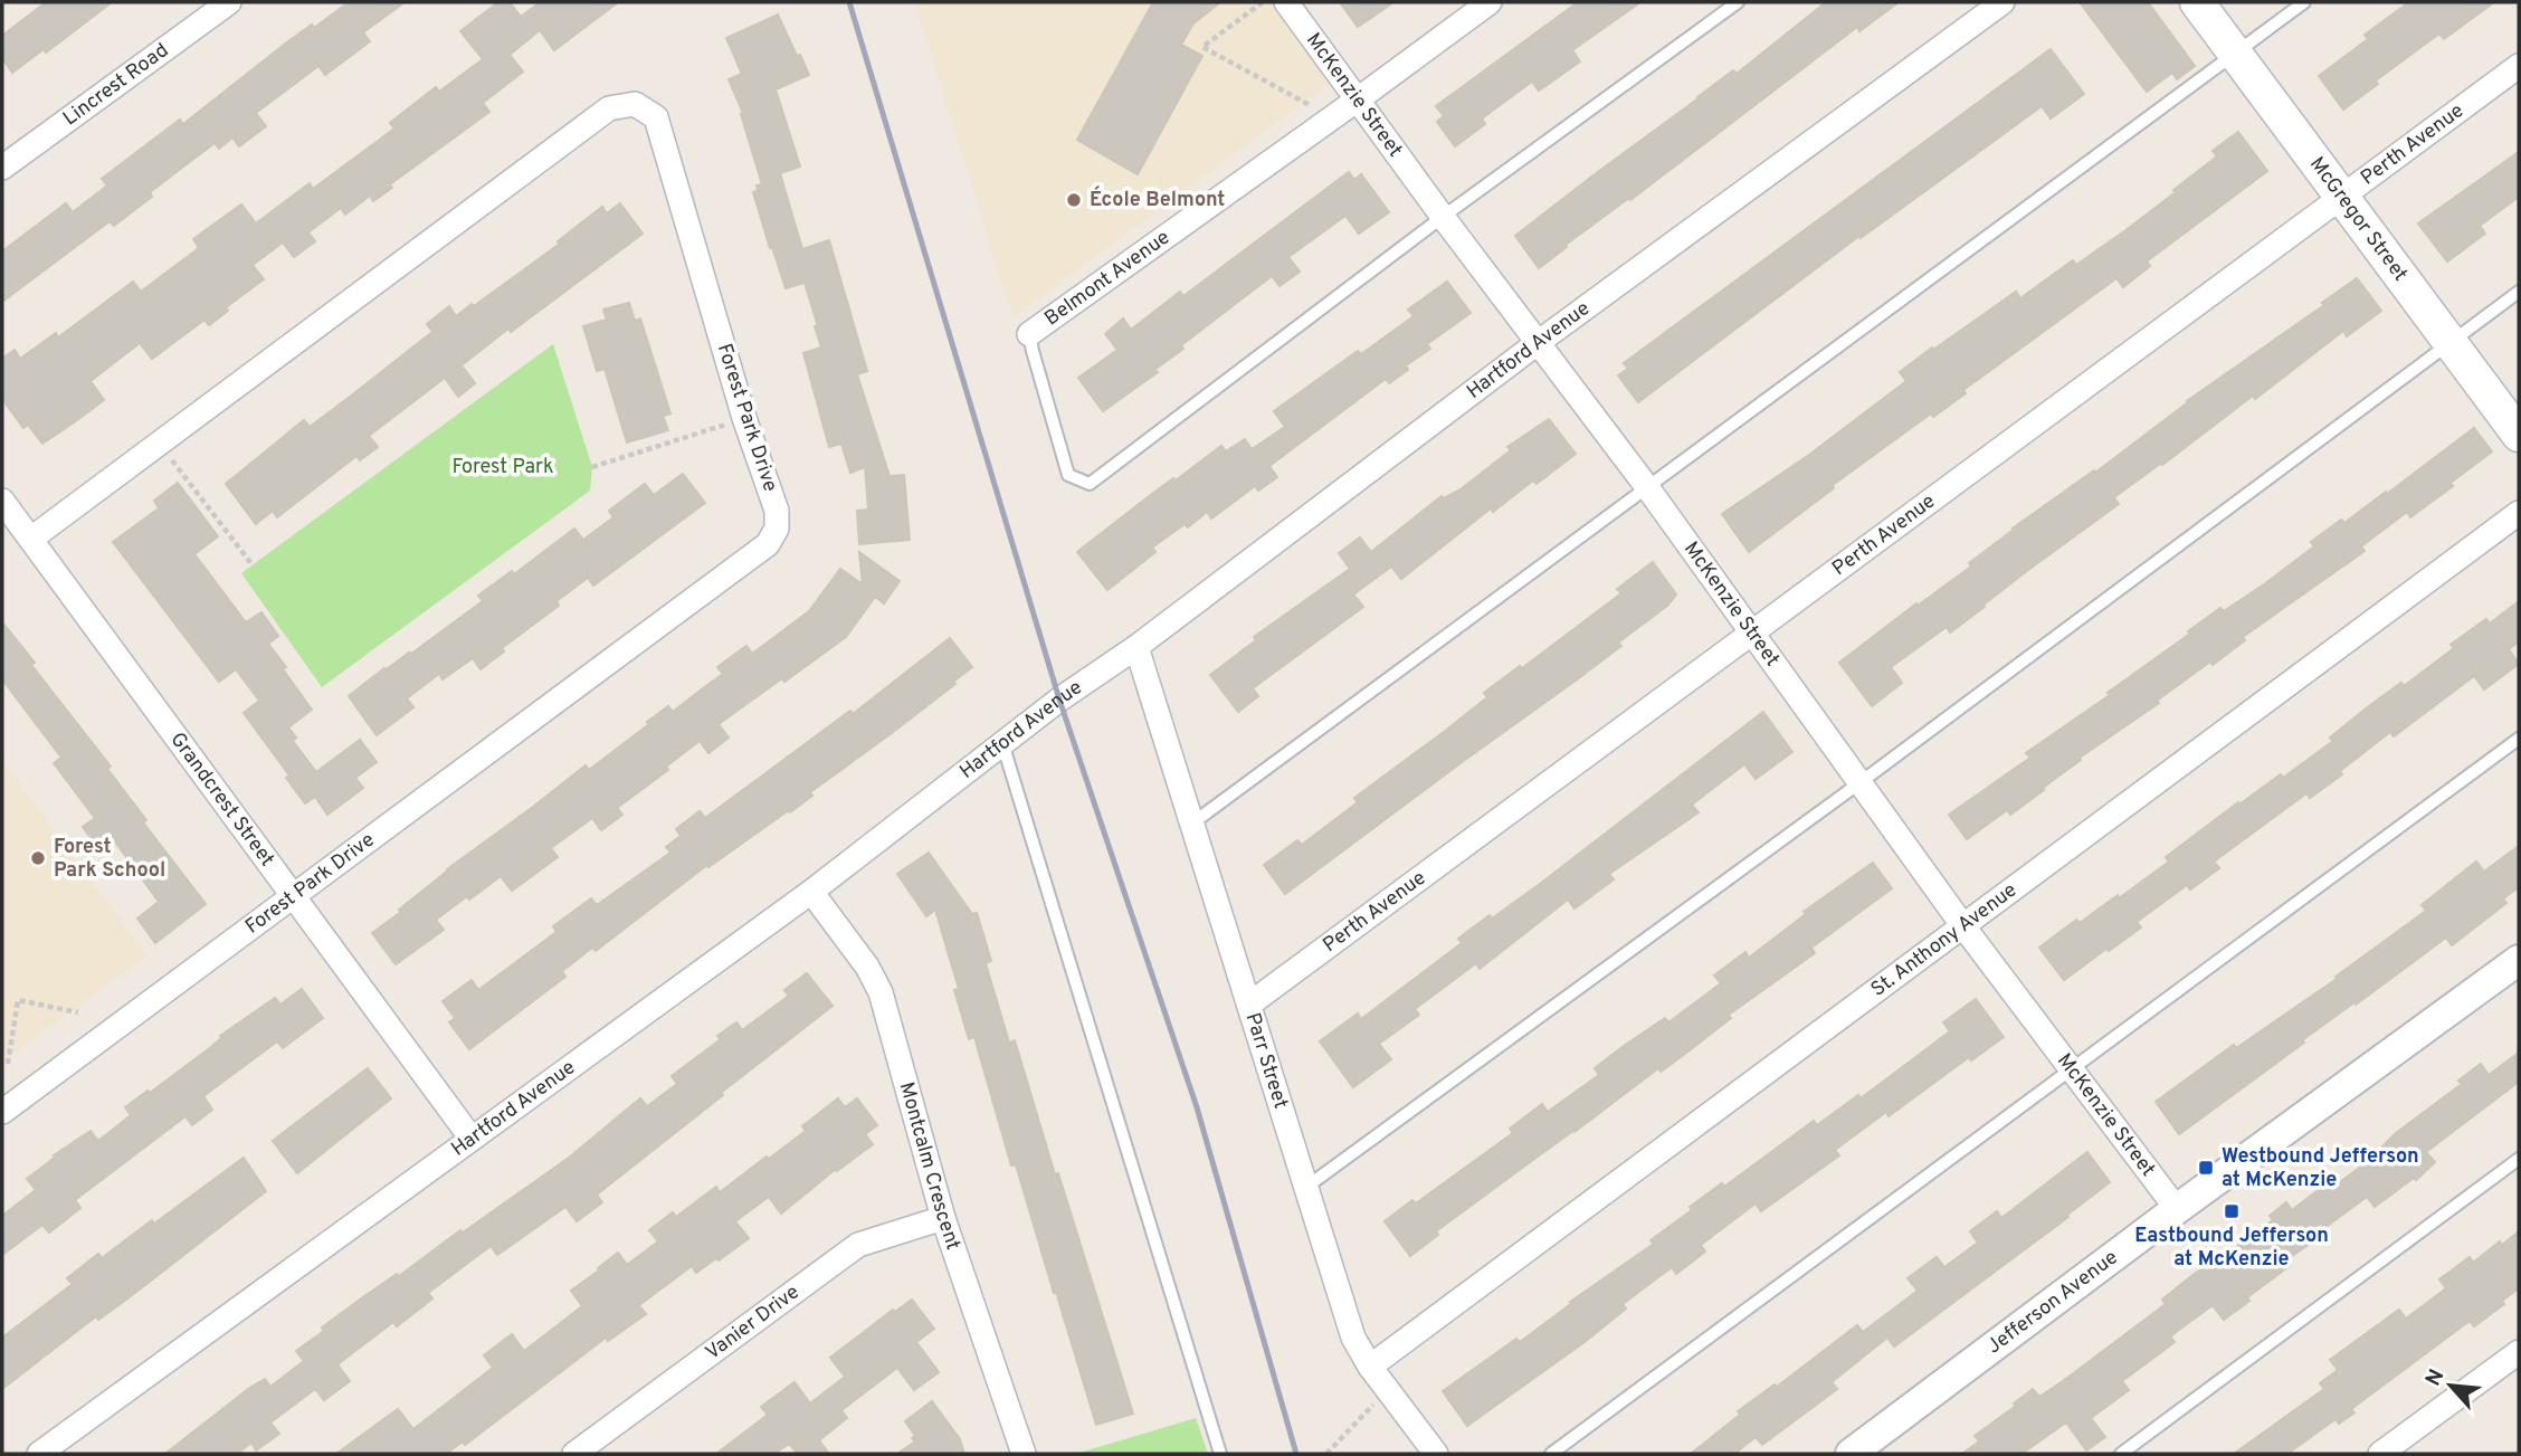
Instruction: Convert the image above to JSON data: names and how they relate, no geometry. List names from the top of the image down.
{
  "streets": {
    "main road": ["McGregor Street"],
    "street": [
      "Lincrest Road",
      "McKenzie Street",
      "Perth Avenue",
      "Belmont Avenue",
      "Hartford Avenue",
      "Forest Park Drive",
      "Grandcrest Street",
      "St. Anthony Avenue",
      "Parr Street",
      "Montcalm Crescent",
      "Jefferson Avenue",
      "Vanier Drive"
    ]
  },
  "crossings": [
    ["McKenzie Street", "Perth Avenue"],
    ["McKenzie Street", "Belmont Avenue"],
    ["McKenzie Street", "Hartford Avenue"],
    ["McKenzie Street", "St. Anthony Avenue"],
    ["McKenzie Street", "Jefferson Avenue"],
    ["Perth Avenue", "McGregor Street"],
    ["Perth Avenue", "Parr Street"],
    ["Hartford Avenue", "Grandcrest Street"],
    ["Hartford Avenue", "Parr Street"],
    ["Hartford Avenue", "Montcalm Crescent"],
    ["Forest Park Drive", "Grandcrest Street"],
    ["St. Anthony Avenue", "Parr Street"],
    ["Montcalm Crescent", "Vanier Drive"]
  ],
  "parks": ["Forest Park"],
  "places": {
    "other": ["École Belmont", "Forest Park School"],
    "transit": ["Westbound Jefferson at McKenzie", "Eastbound Jefferson at McKenzie"]
  },
  "north": "top left"
}
